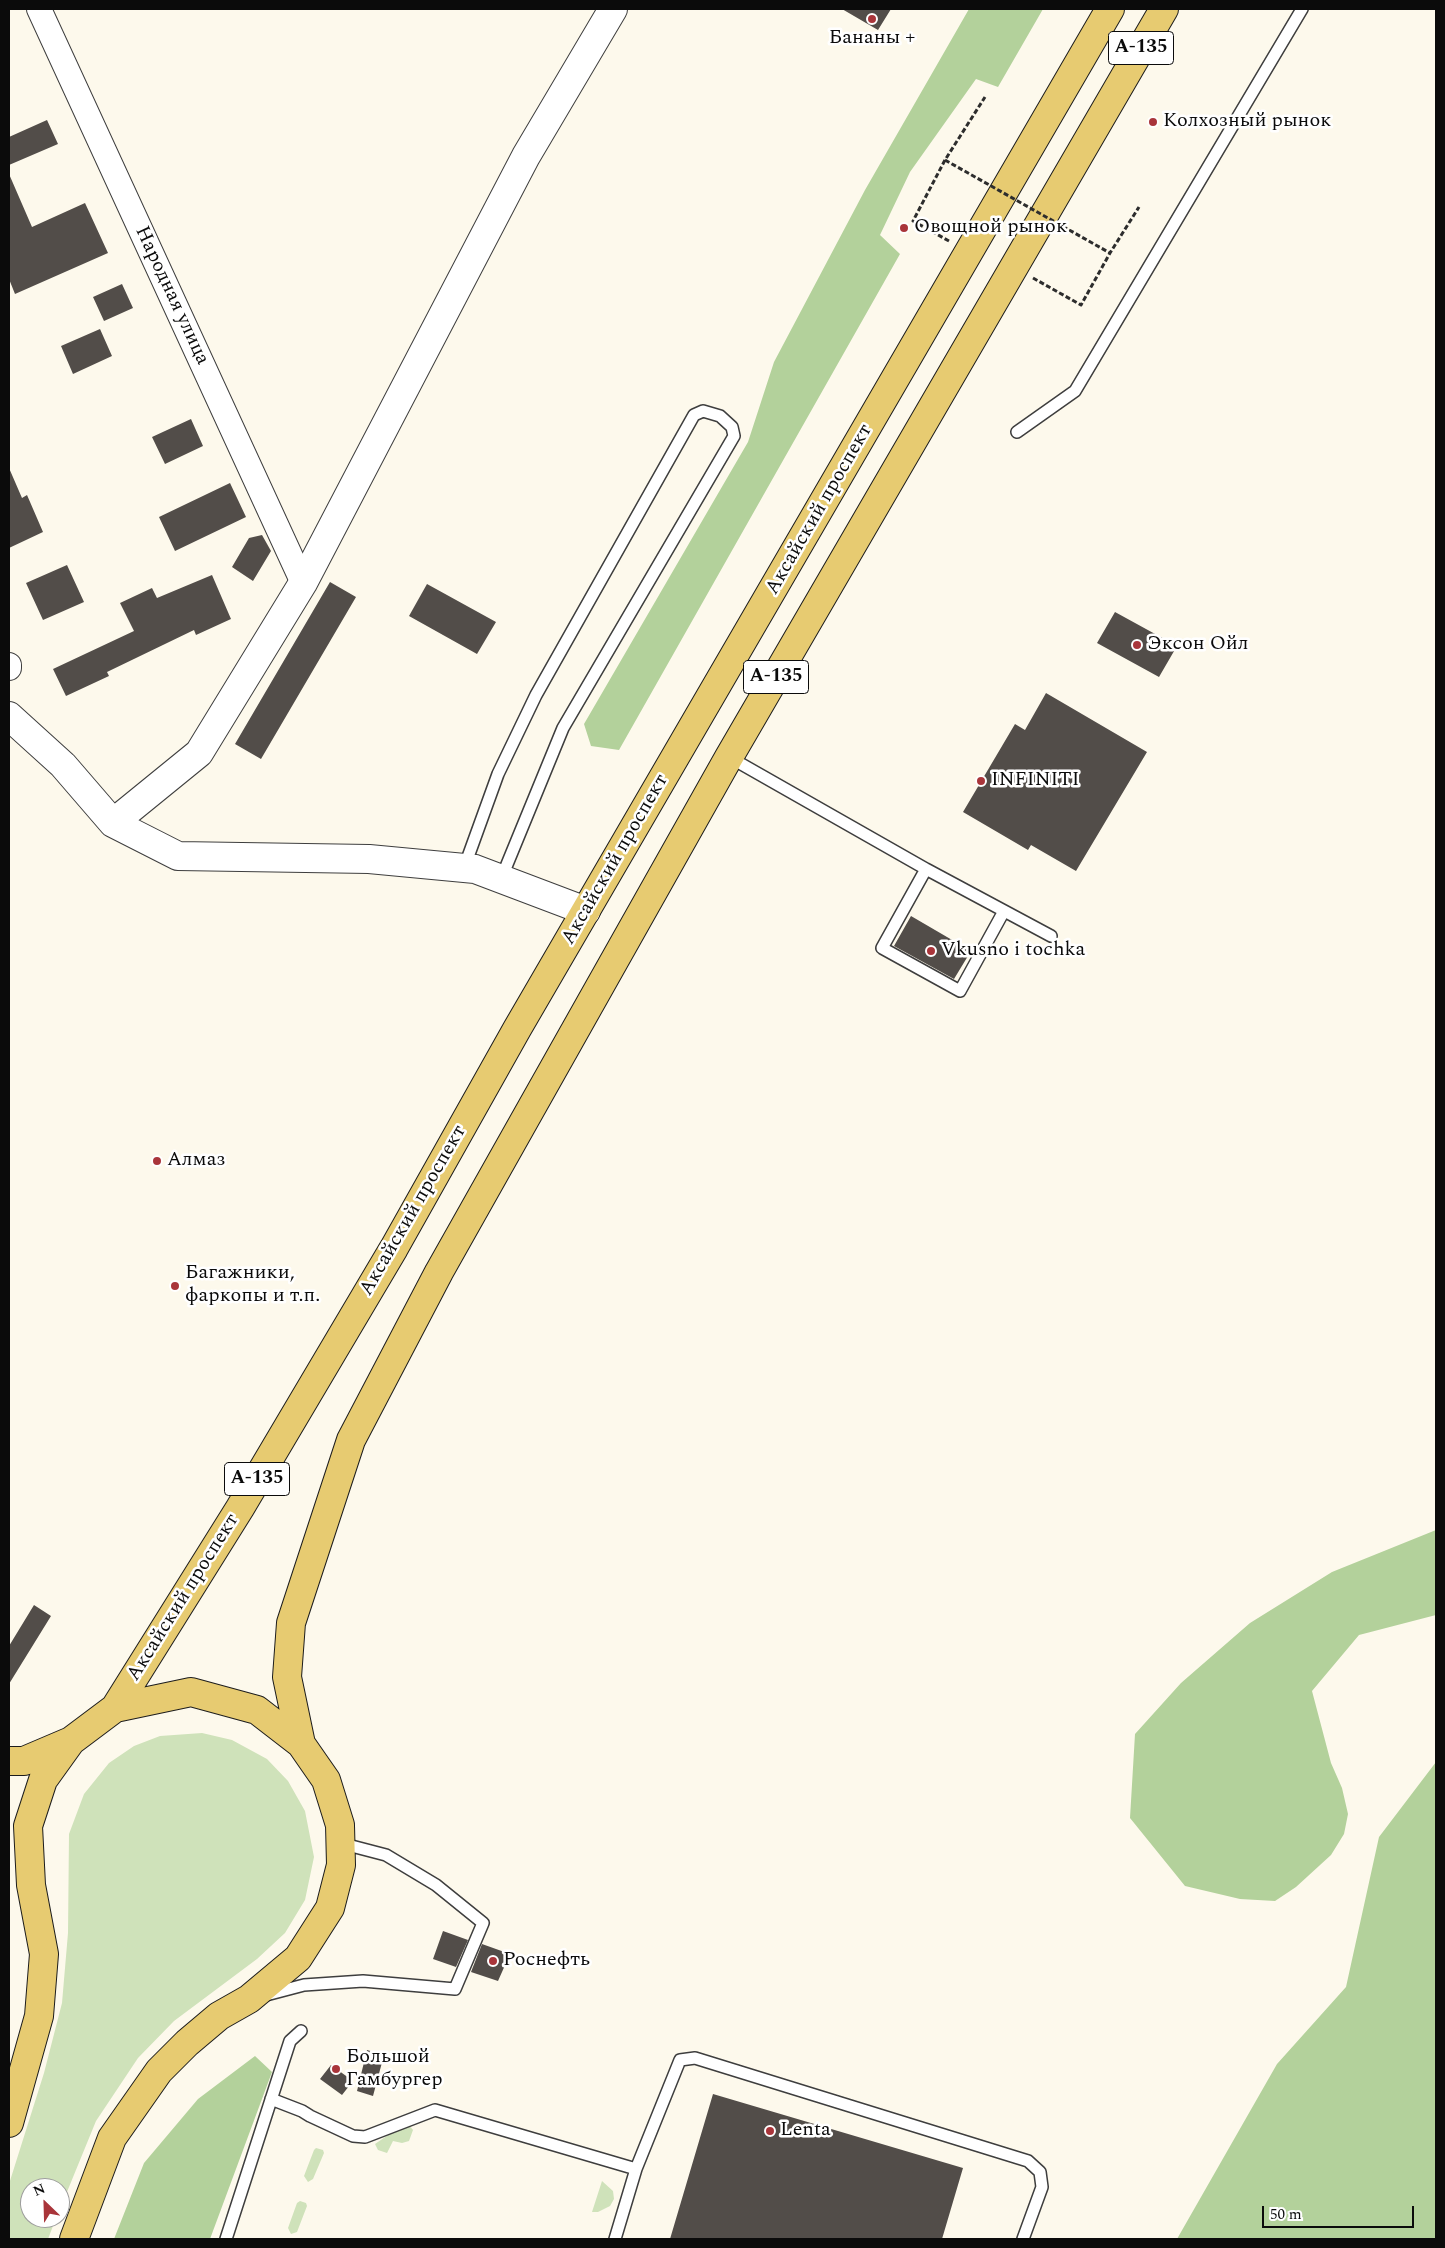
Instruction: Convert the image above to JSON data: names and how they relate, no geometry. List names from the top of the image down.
{
  "streets": {
    "main road": ["А-135", "Аксайский проспект"],
    "street": ["Народная улица"]
  },
  "places": [
    "Бананы +",
    "Колхозный рынок",
    "Овощной рынок",
    "Эксон Ойл",
    "INFINITI",
    "Vkusno i tochka",
    "Алмаз",
    "Багажники, фаркопы и т.п.",
    "Роснефть",
    "Большой Гамбургер",
    "Lenta"
  ],
  "scale_bar": "50 m",
  "north": "top left"
}
